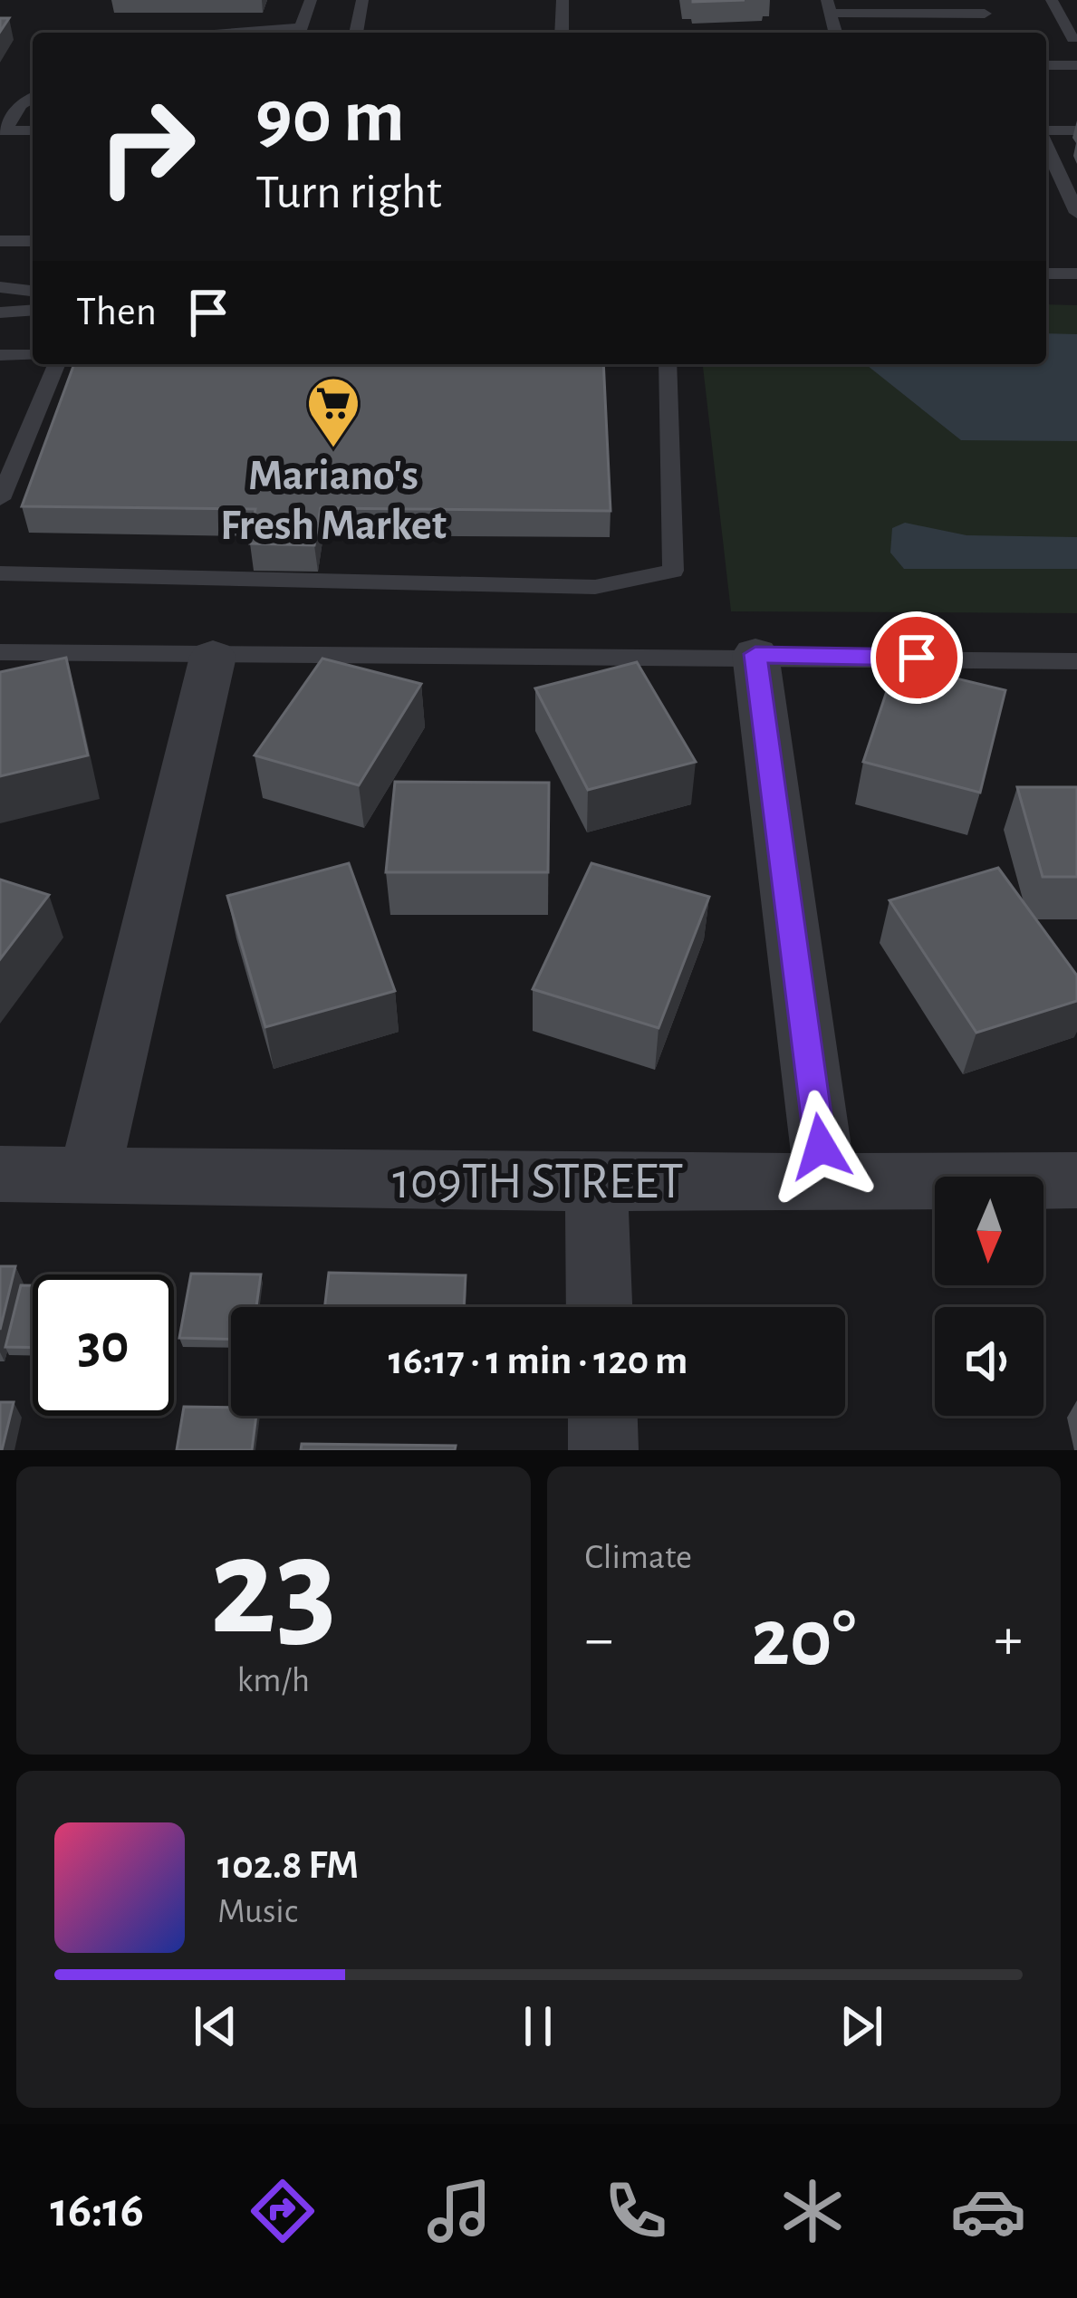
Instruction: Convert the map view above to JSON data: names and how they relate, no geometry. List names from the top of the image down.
{
  "streets": {
    "street": ["109TH STREET"]
  },
  "places": {
    "supermarket": ["Mariano's Fresh Market"]
  },
  "north": "bottom",
  "page": {
    "turn": ["90 m", "Turn right"],
    "then": "Then",
    "limit": "30",
    "trip": "16:17 · 1 min · 120 m",
    "tile": [
      ["23", "km/h"],
      "Climate"
    ],
    "heat": ["−", "20°", "+"],
    "song": ["102.8 FM", "Music"],
    "tabs": "16:16"
  }
}
